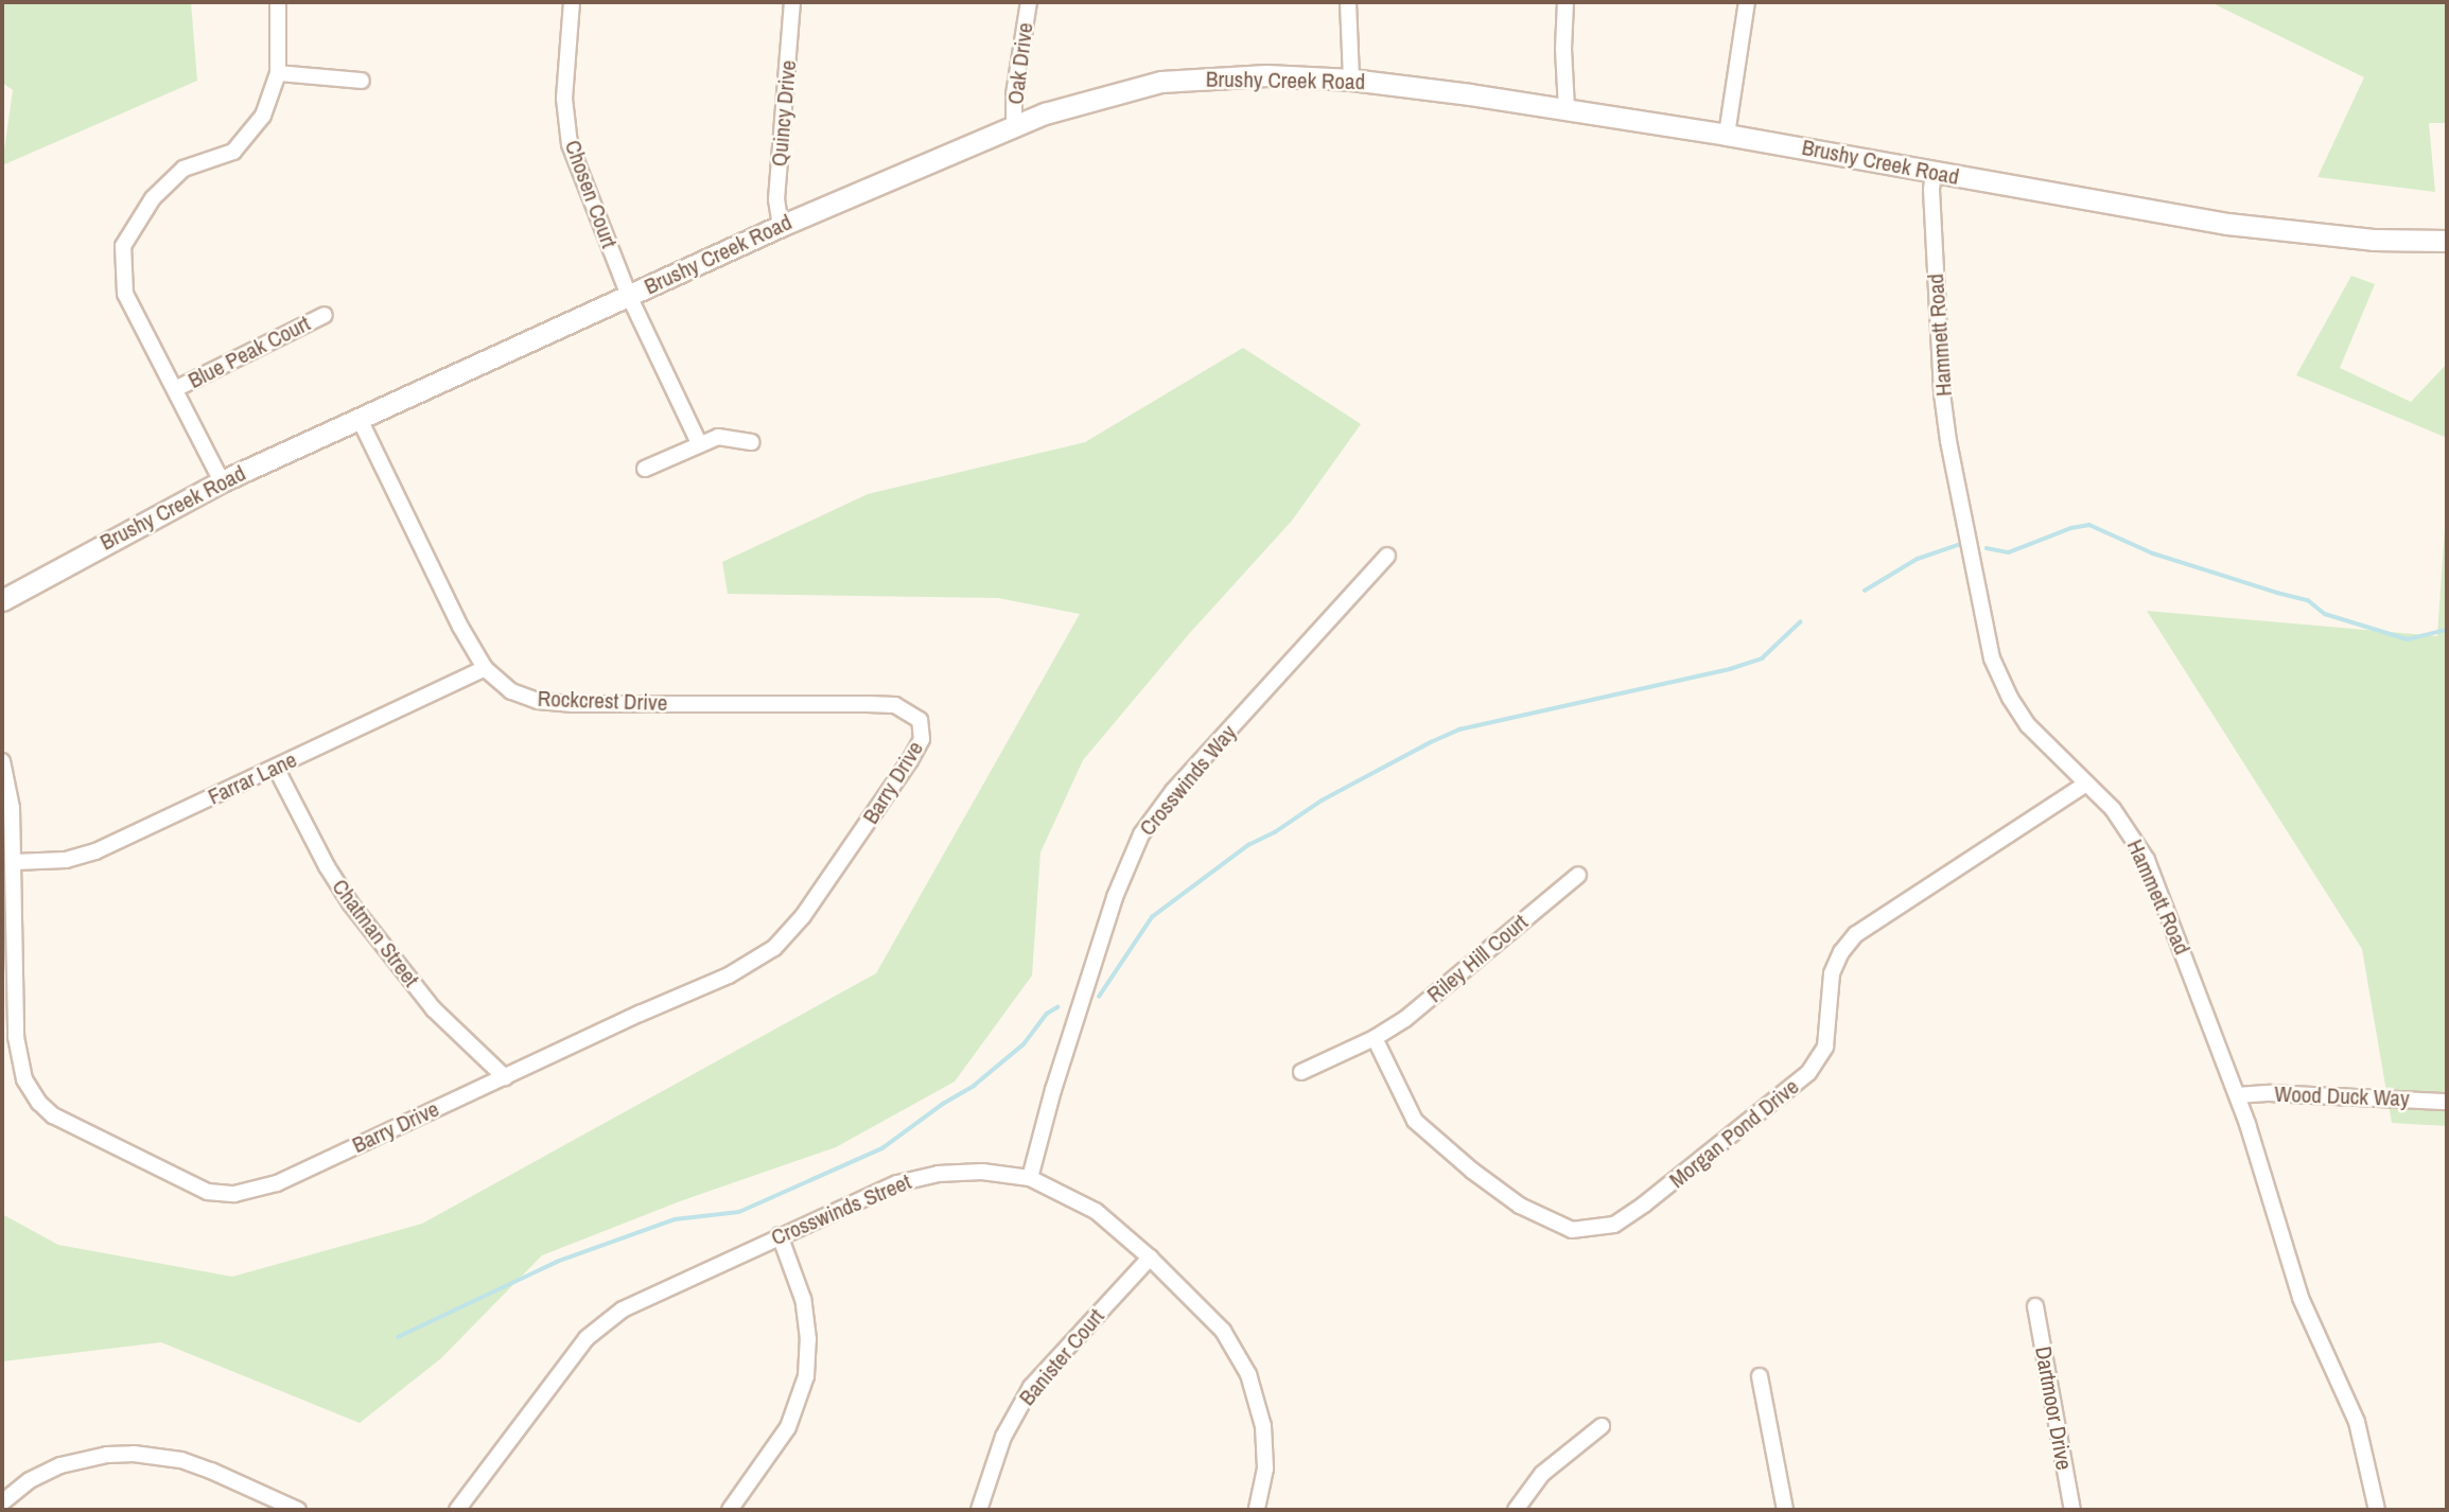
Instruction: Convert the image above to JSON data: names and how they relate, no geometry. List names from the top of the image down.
{
  "streets": {
    "main road": ["Brushy Creek Road"],
    "street": [
      "Oak Drive",
      "Quincy Drive",
      "Chosen Court",
      "Hammett Road",
      "Blue Peak Court",
      "Rockcrest Drive",
      "Farrar Lane",
      "Crosswinds Way",
      "Barry Drive",
      "Chatman Street",
      "Riley Hill Court",
      "Wood Duck Way",
      "Morgan Pond Drive",
      "Crosswinds Street",
      "Banister Court",
      "Dartmoor Drive"
    ]
  },
  "crossings": [
    ["Oak Drive", "Brushy Creek Road"],
    ["Brushy Creek Road", "Quincy Drive"],
    ["Brushy Creek Road", "Chosen Court"],
    ["Brushy Creek Road", "Hammett Road"],
    ["Brushy Creek Road", "Rockcrest Drive"],
    ["Hammett Road", "Wood Duck Way"],
    ["Hammett Road", "Morgan Pond Drive"],
    ["Rockcrest Drive", "Farrar Lane"],
    ["Rockcrest Drive", "Barry Drive"],
    ["Farrar Lane", "Barry Drive"],
    ["Farrar Lane", "Chatman Street"],
    ["Crosswinds Way", "Crosswinds Street"],
    ["Barry Drive", "Chatman Street"],
    ["Riley Hill Court", "Morgan Pond Drive"],
    ["Crosswinds Street", "Banister Court"]
  ]
}
